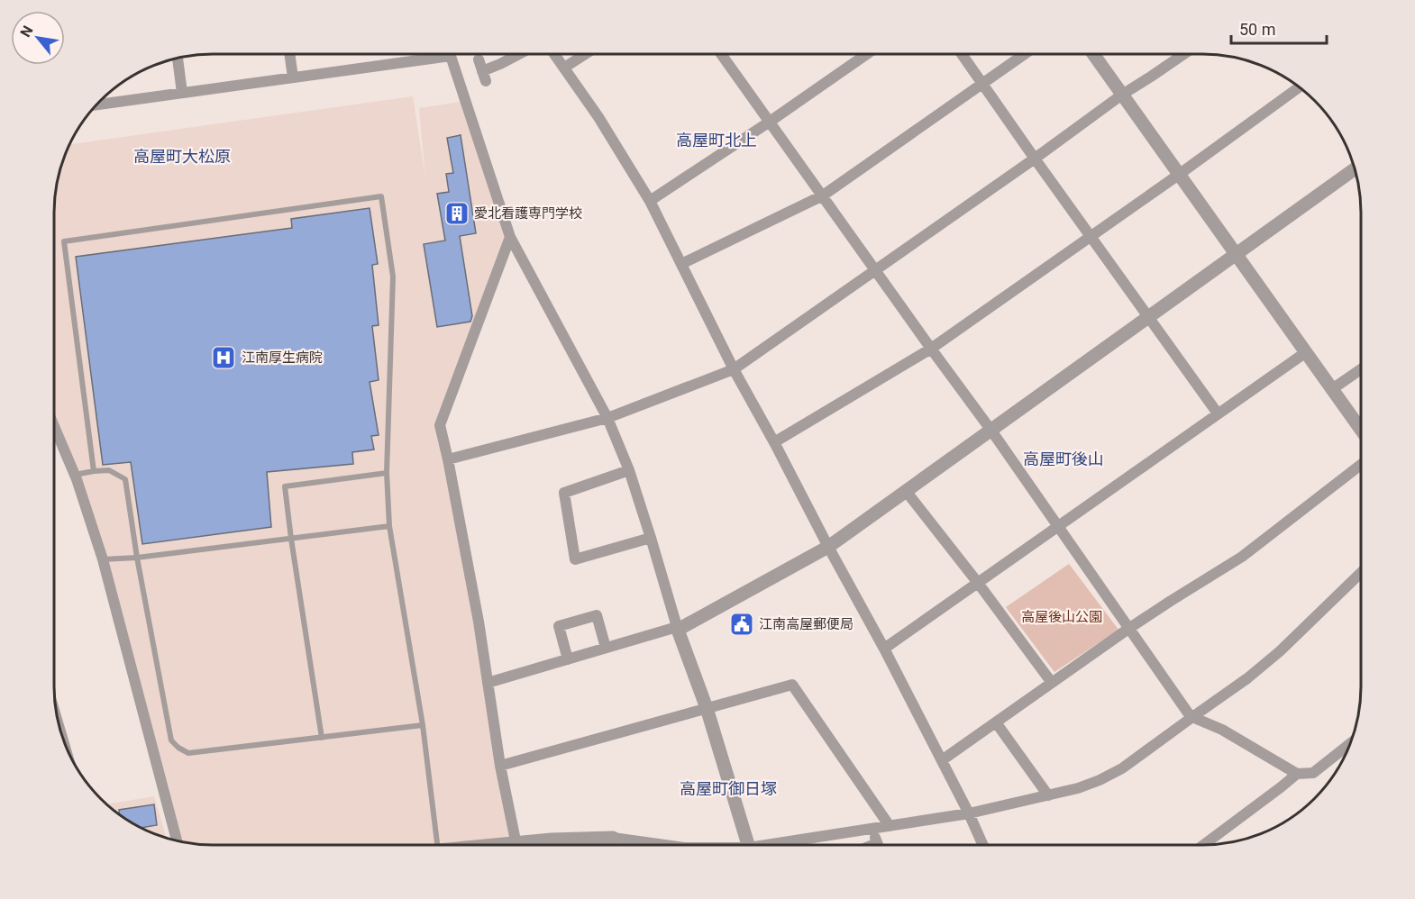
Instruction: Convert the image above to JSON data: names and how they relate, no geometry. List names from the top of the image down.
{
  "districts": [
    "高屋町北上",
    "高屋町大松原",
    "高屋町後山",
    "高屋町御日塚"
  ],
  "parks": ["高屋後山公園"],
  "places": {
    "building": ["愛北看護専門学校"],
    "hospital": ["江南厚生病院"],
    "public building": ["江南高屋郵便局"]
  },
  "scale_bar": "50 m",
  "north": "top left"
}
